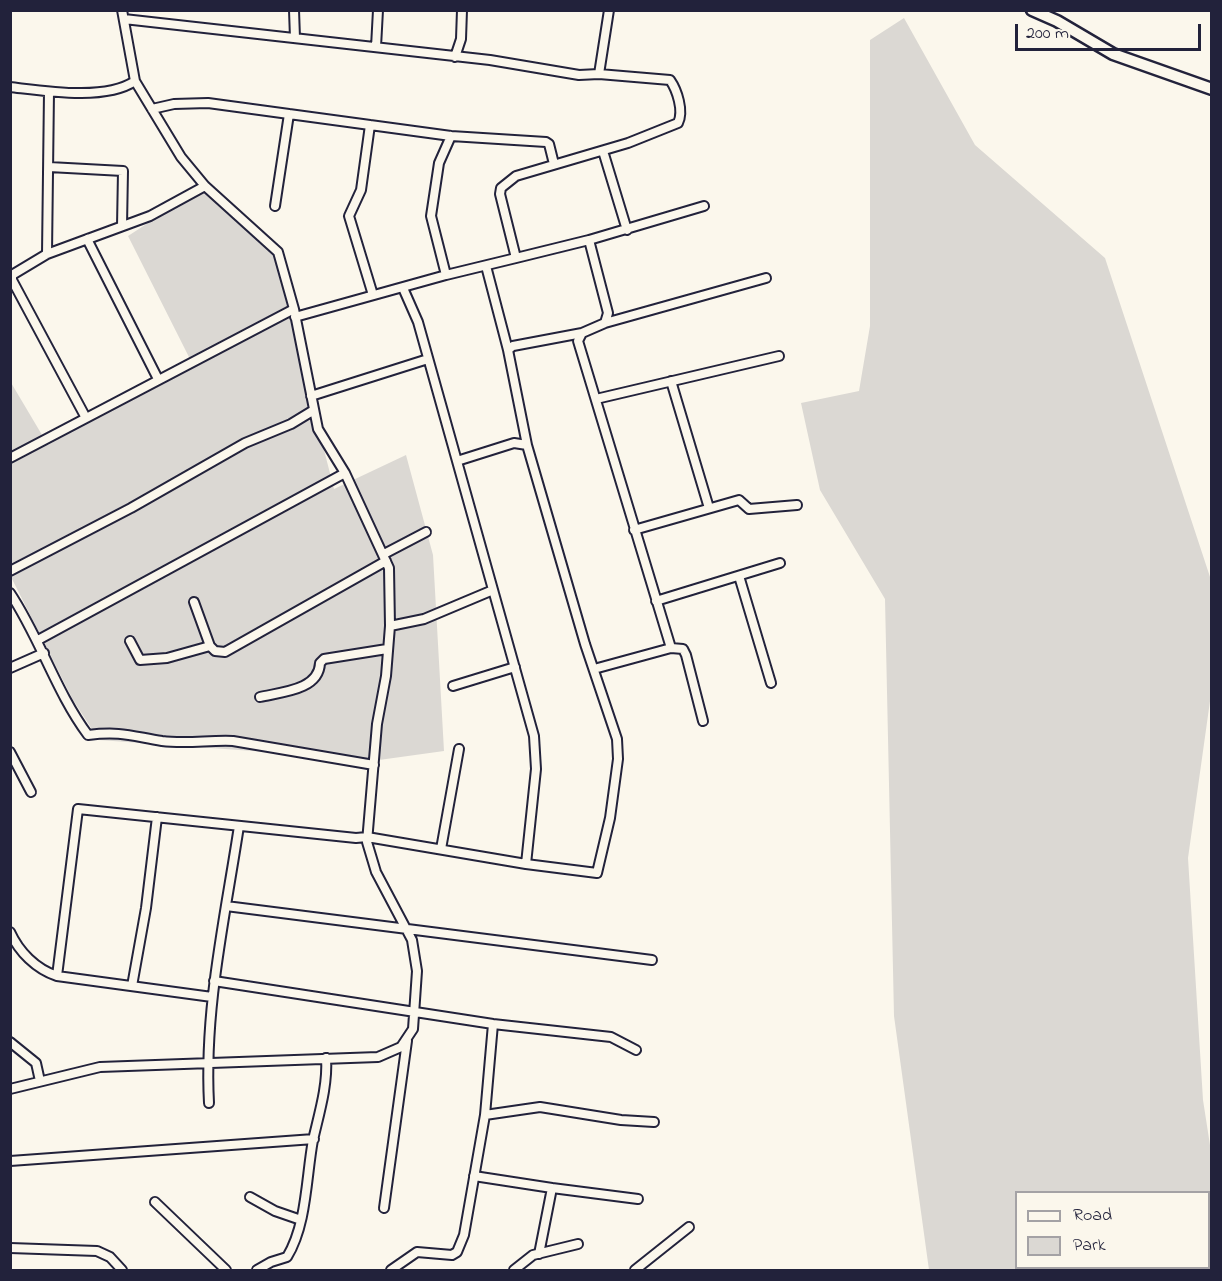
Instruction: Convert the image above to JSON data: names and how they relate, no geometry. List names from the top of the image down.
{
  "legend": ["Road", "Park"],
  "scale_bar": "200 m"
}
